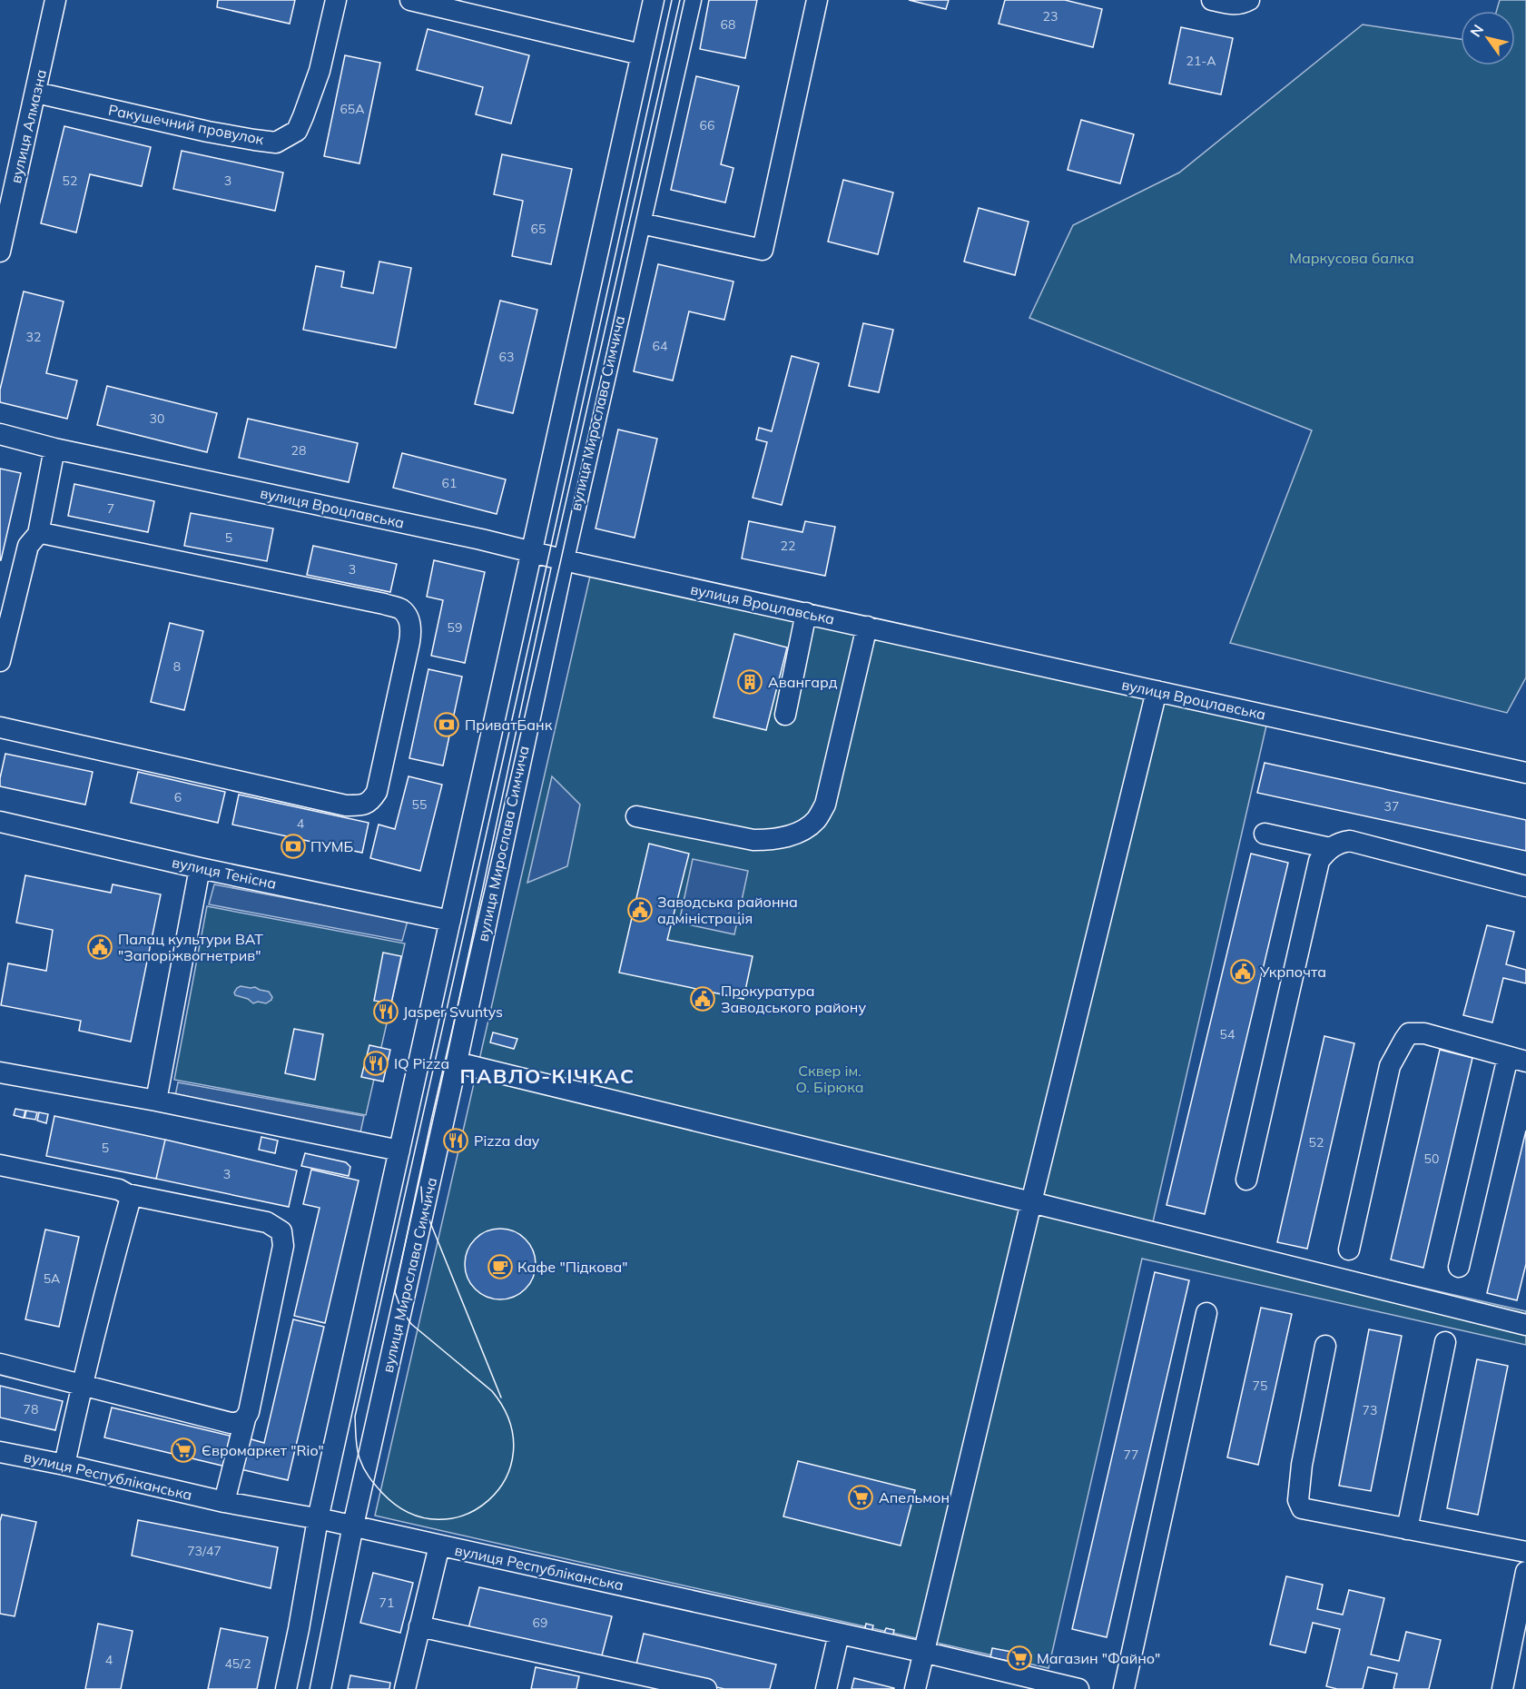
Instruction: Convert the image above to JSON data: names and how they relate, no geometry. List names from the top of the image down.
{
  "streets": {
    "street": [
      "Ракушечний провулок",
      "вулиця Алмазна",
      "вулиця Мирослава Симчича",
      "вулиця Вроцлавська",
      "вулиця Тенісна",
      "вулиця Республіканська"
    ]
  },
  "crossings": [
    ["Ракушечний провулок", "вулиця Алмазна"],
    ["вулиця Мирослава Симчича", "вулиця Вроцлавська"],
    ["вулиця Мирослава Симчича", "вулиця Республіканська"]
  ],
  "districts": ["ПАВЛО-КІЧКАС"],
  "parks": ["Маркусова балка", "Сквер ім. О. Бірюка"],
  "places": {
    "building": ["Авангард"],
    "bank": ["ПриватБанк", "ПУМБ"],
    "public building": [
      "Заводська районна адміністрація",
      "Палац культури ВАТ \"Запоріжвогнетрив\"",
      "Укрпочта",
      "Прокуратура Заводського району"
    ],
    "restaurant": ["Jasper Svuntys", "IQ Pіzza", "Pizza day"],
    "cafe": ["Кафе \"Підкова\""],
    "supermarket": ["Євромаркет \"Rio\"", "Апельмон", "Магазин \"Файно\""]
  },
  "house_numbers": [
    "23",
    "68",
    "21-А",
    "65А",
    "66",
    "52",
    "3",
    "65",
    "32",
    "64",
    "63",
    "30",
    "28",
    "61",
    "7",
    "5",
    "22",
    "3",
    "59",
    "8",
    "6",
    "55",
    "37",
    "4",
    "54",
    "52",
    "5",
    "50",
    "3",
    "5А",
    "75",
    "78",
    "73",
    "77",
    "73/47",
    "71",
    "69",
    "4",
    "45/2"
  ],
  "north": "top left"
}
